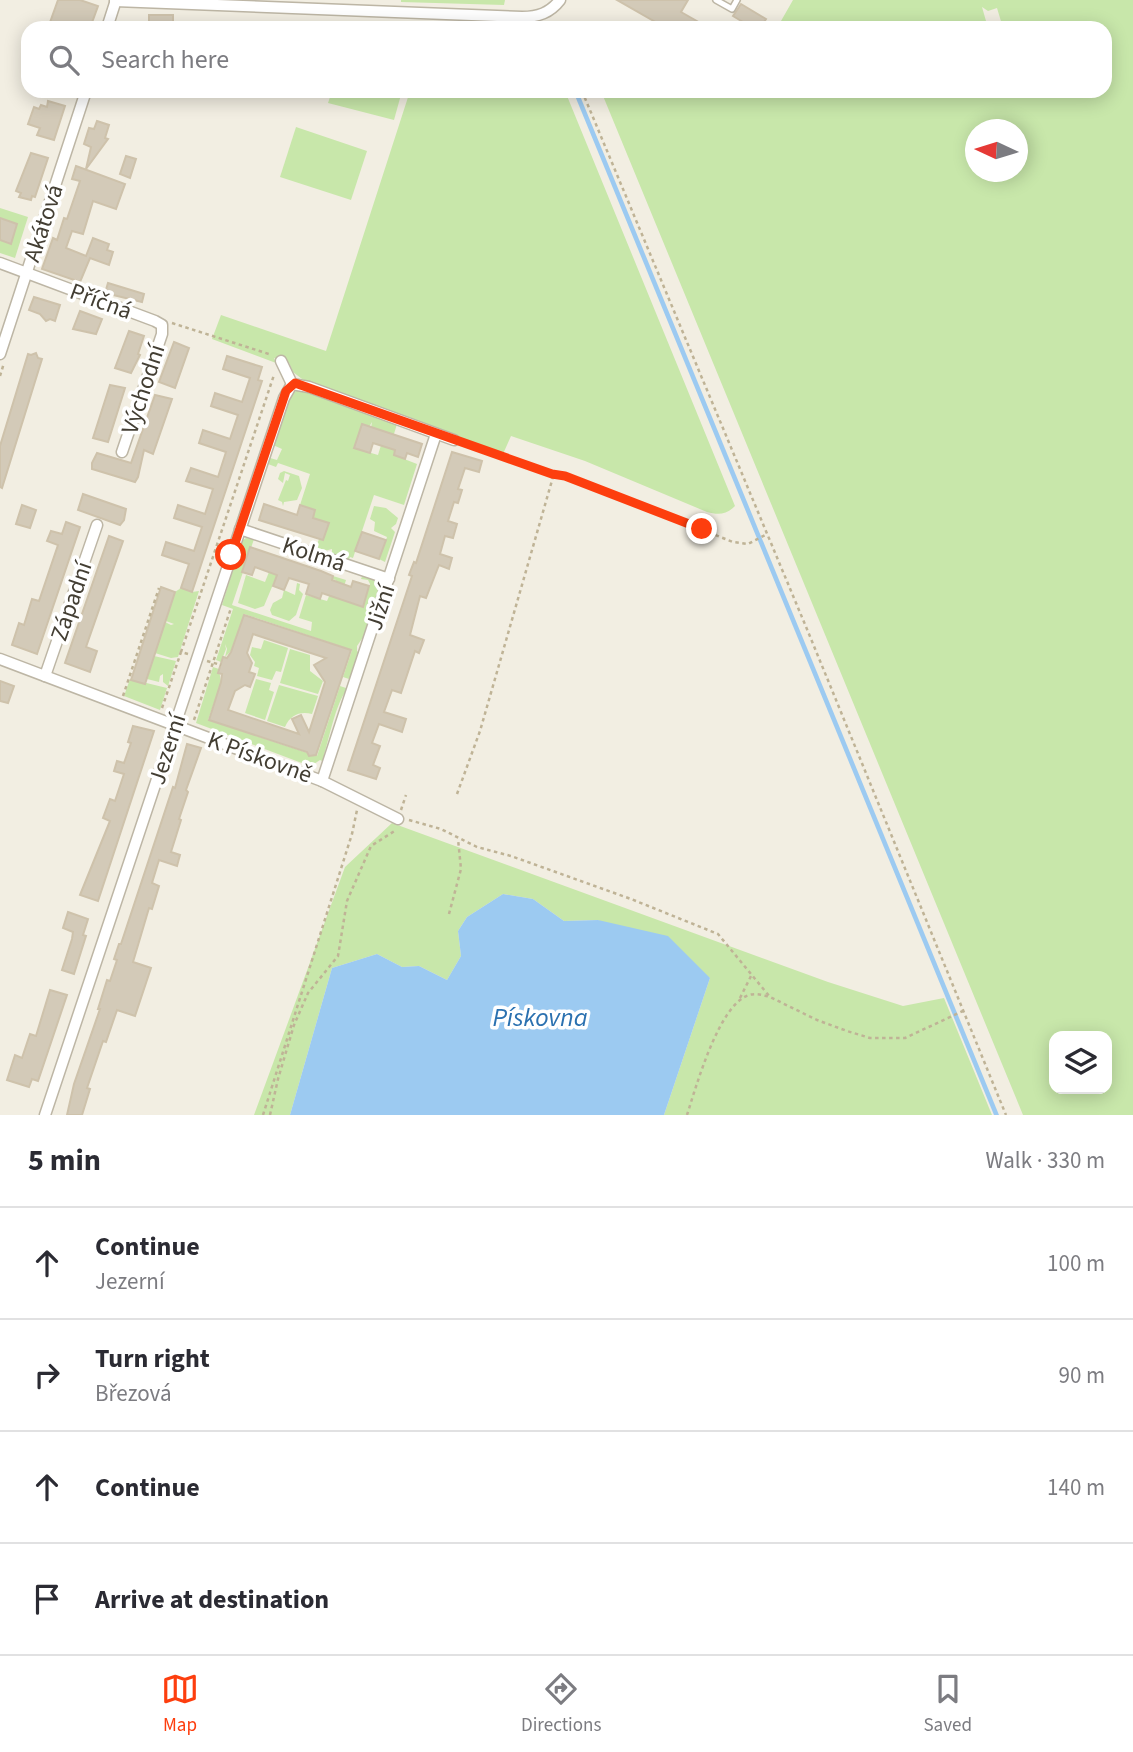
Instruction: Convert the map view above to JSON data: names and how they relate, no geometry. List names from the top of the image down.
{
  "streets": {
    "street": [
      "Akátová",
      "Příčná",
      "Východní",
      "Kolmá",
      "Západní",
      "Jižní",
      "Jezerní",
      "K Pískovně"
    ]
  },
  "crossings": [
    ["Akátová", "Příčná"],
    ["Příčná", "Východní"],
    ["Kolmá", "Jižní"],
    ["Kolmá", "Jezerní"],
    ["Západní", "K Pískovně"],
    ["Jižní", "K Pískovně"],
    ["Jezerní", "K Pískovně"]
  ],
  "water": ["Pískovna"],
  "north": "left",
  "page": {
    "search": "Search here",
    "heading": ["5 min", "Walk · 330 m"],
    "list": [
      ["Continue", "Jezerní", "100 m"],
      ["Turn right", "Březová", "90 m"],
      ["Continue", "140 m"],
      "Arrive at destination"
    ],
    "nav": ["Map", "Directions", "Saved"]
  }
}
